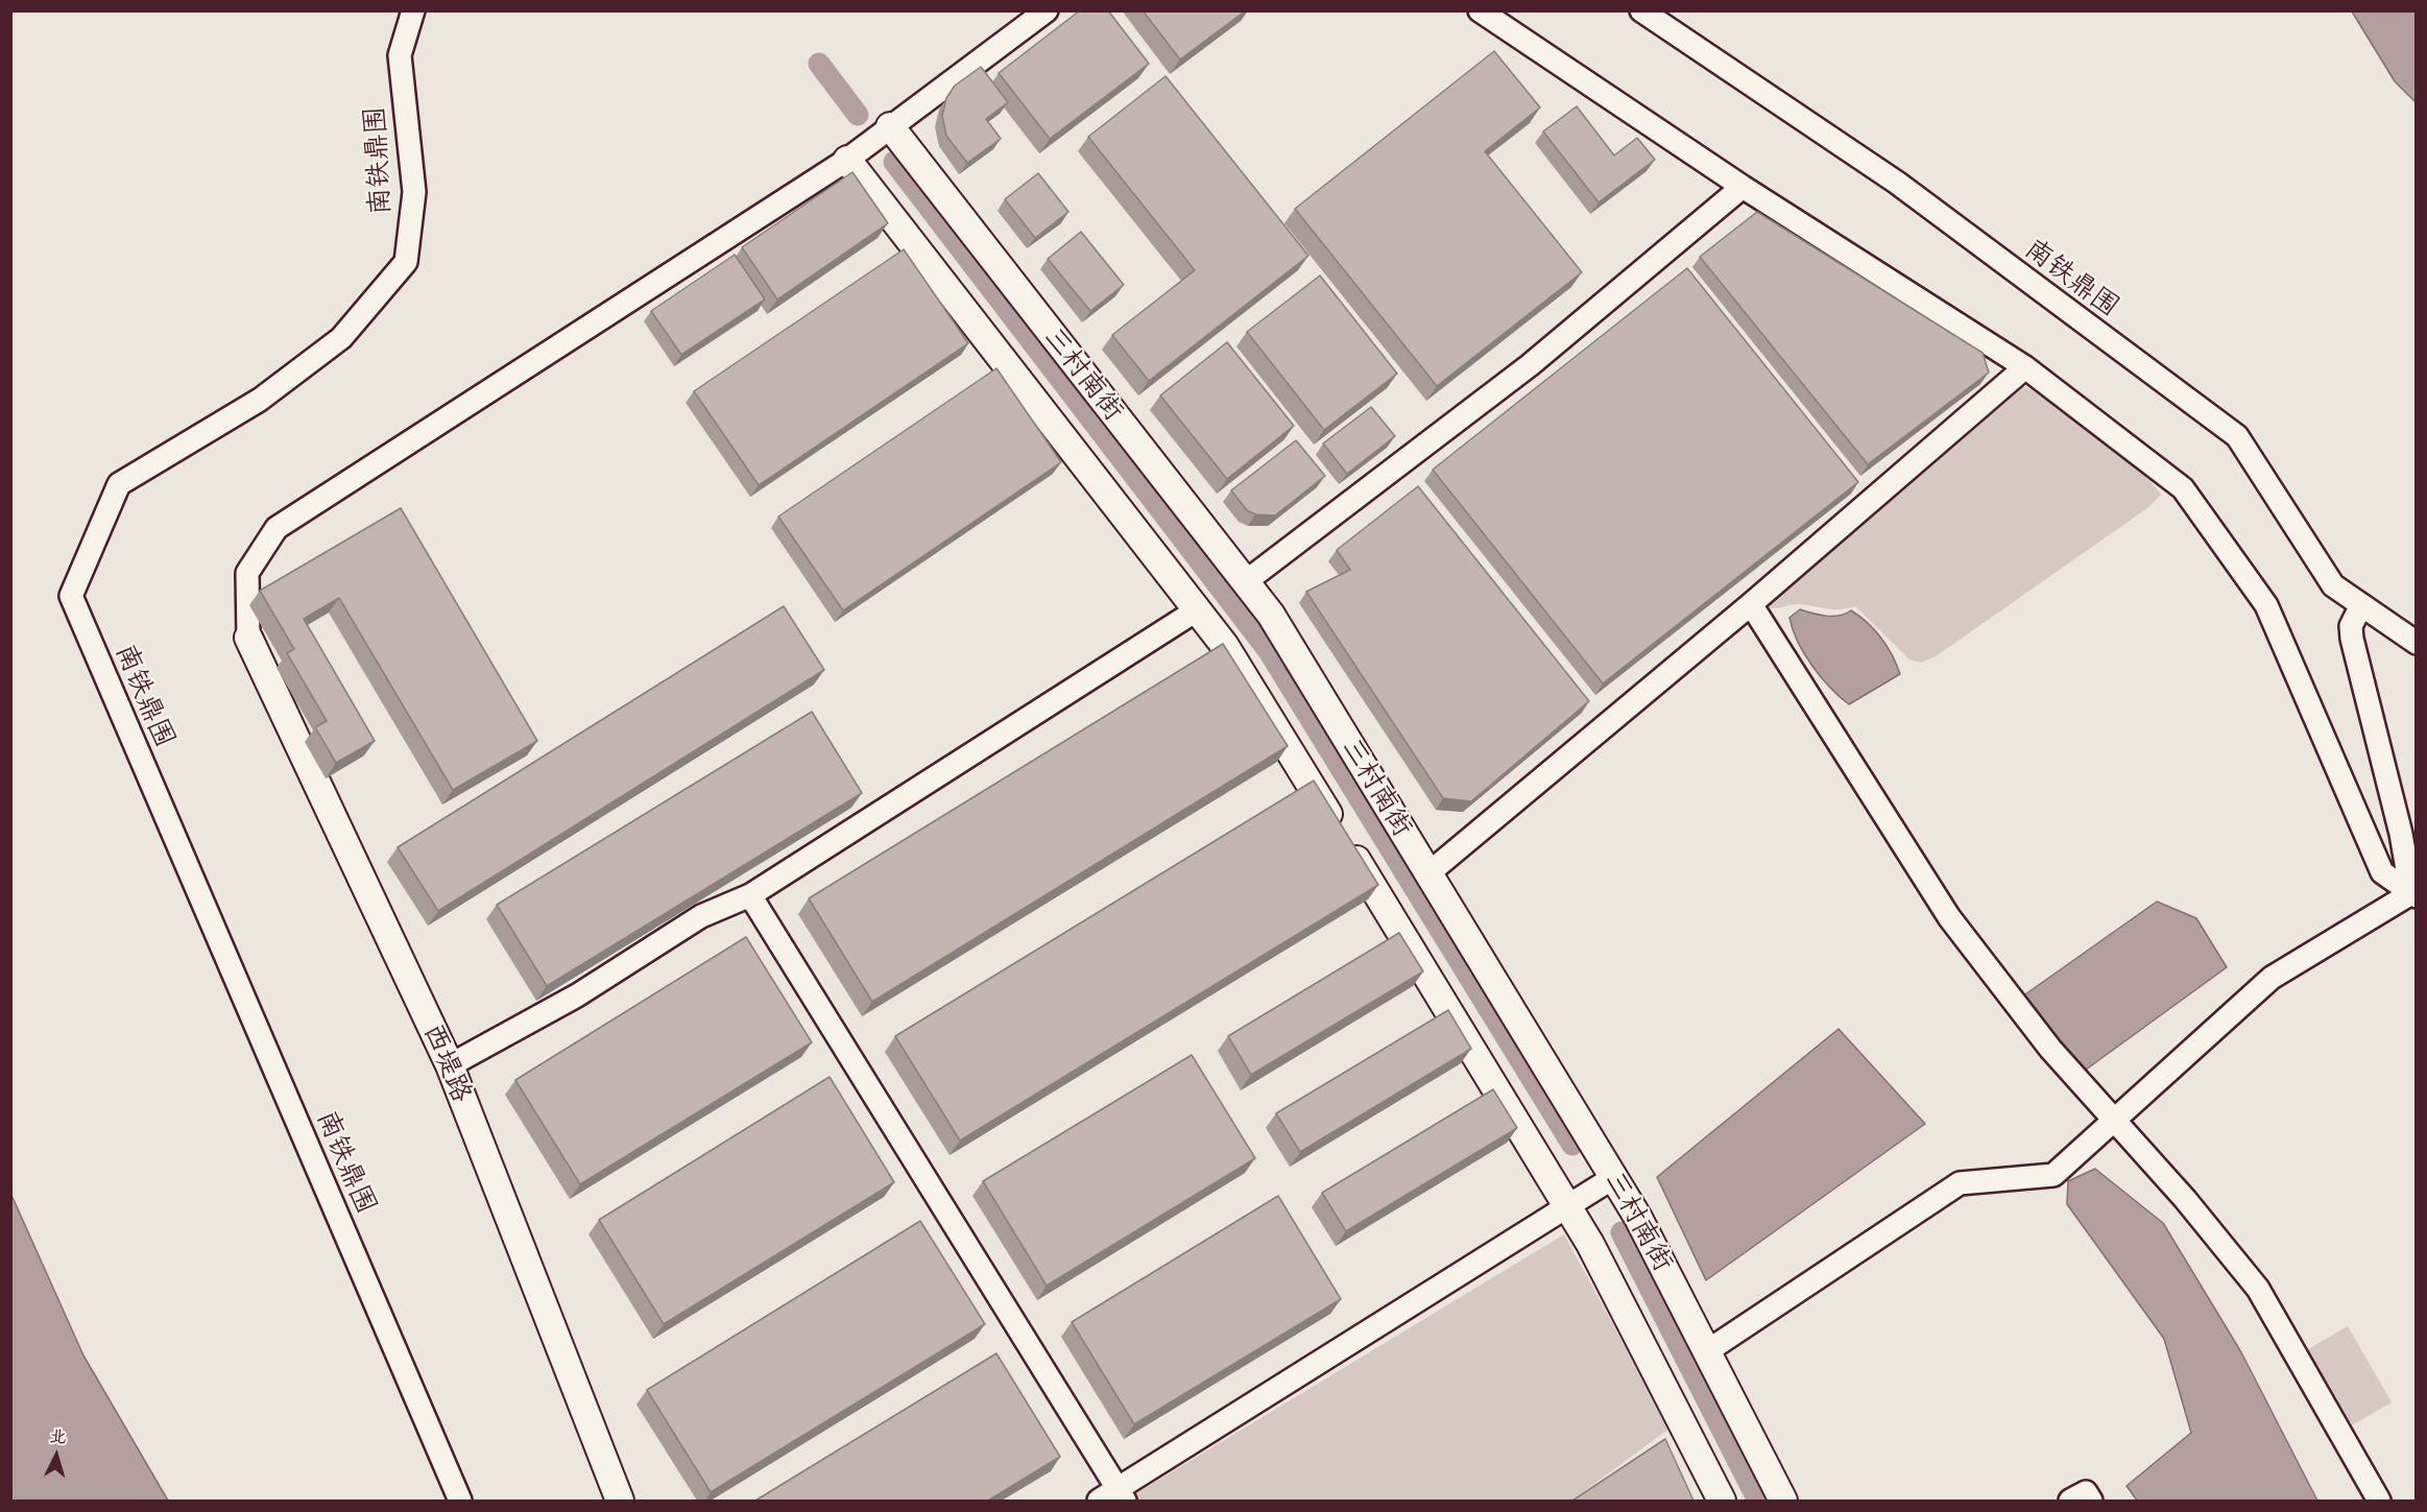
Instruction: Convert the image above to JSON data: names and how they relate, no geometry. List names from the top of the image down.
{
  "streets": {
    "street": ["南铁鼎围", "三村南街", "西堤路"]
  },
  "north": "top"
}
